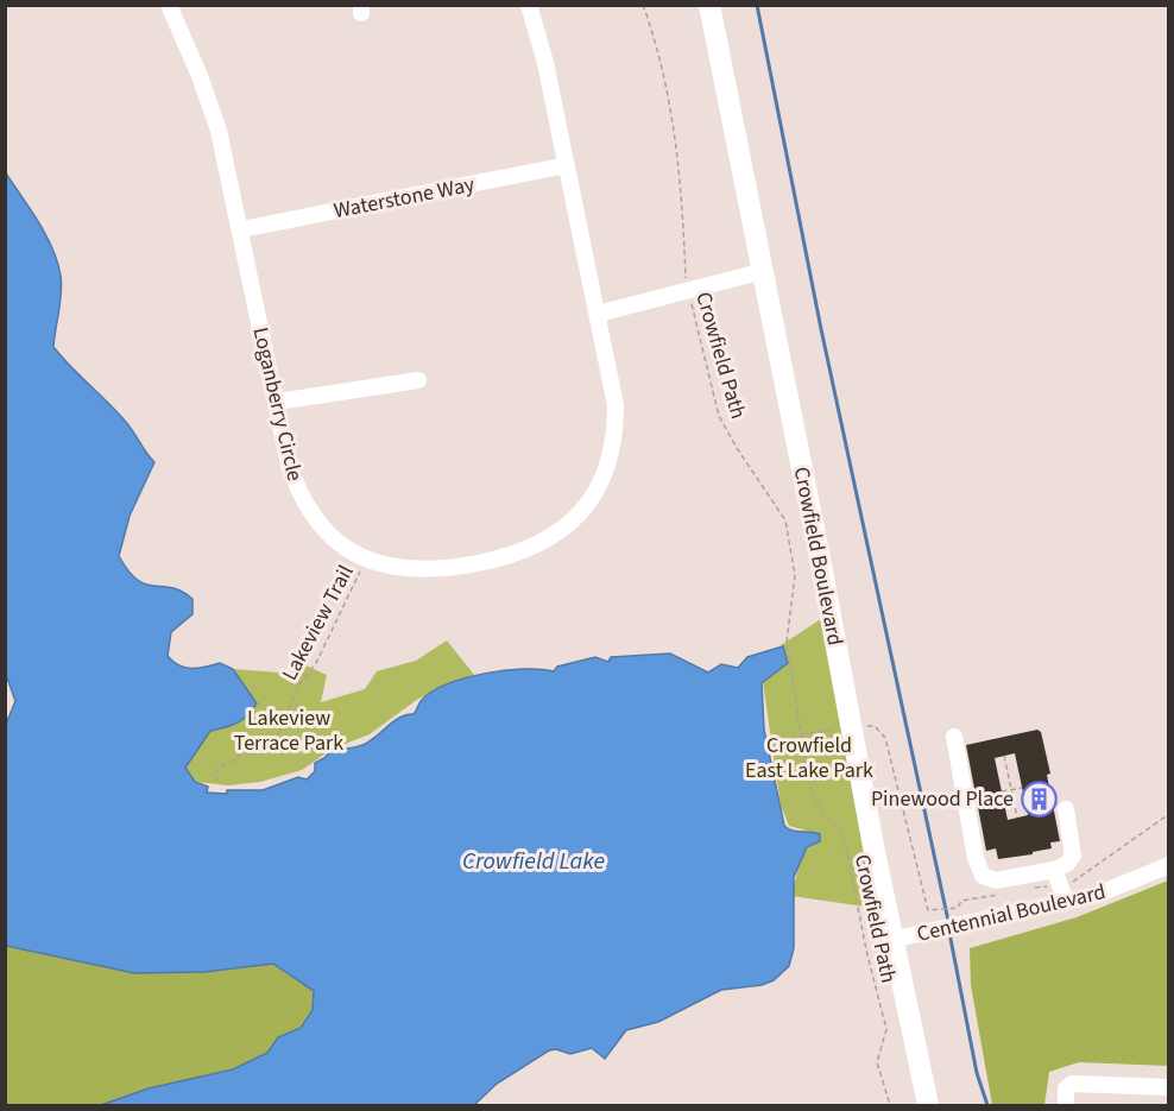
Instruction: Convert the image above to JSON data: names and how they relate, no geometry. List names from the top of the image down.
{
  "streets": {
    "main road": ["Crowfield Boulevard"],
    "street": ["Waterstone Way", "Loganberry Circle", "Centennial Boulevard"],
    "path": ["Crowfield Path", "Lakeview Trail"]
  },
  "crossings": [
    ["Waterstone Way", "Loganberry Circle"],
    ["Loganberry Circle", "Lakeview Trail"],
    ["Crowfield Boulevard", "Centennial Boulevard"]
  ],
  "water": ["Crowfield Lake"],
  "parks": ["Lakeview Terrace Park", "Crowfield East Lake Park"],
  "places": {
    "building": ["Pinewood Place"]
  }
}
